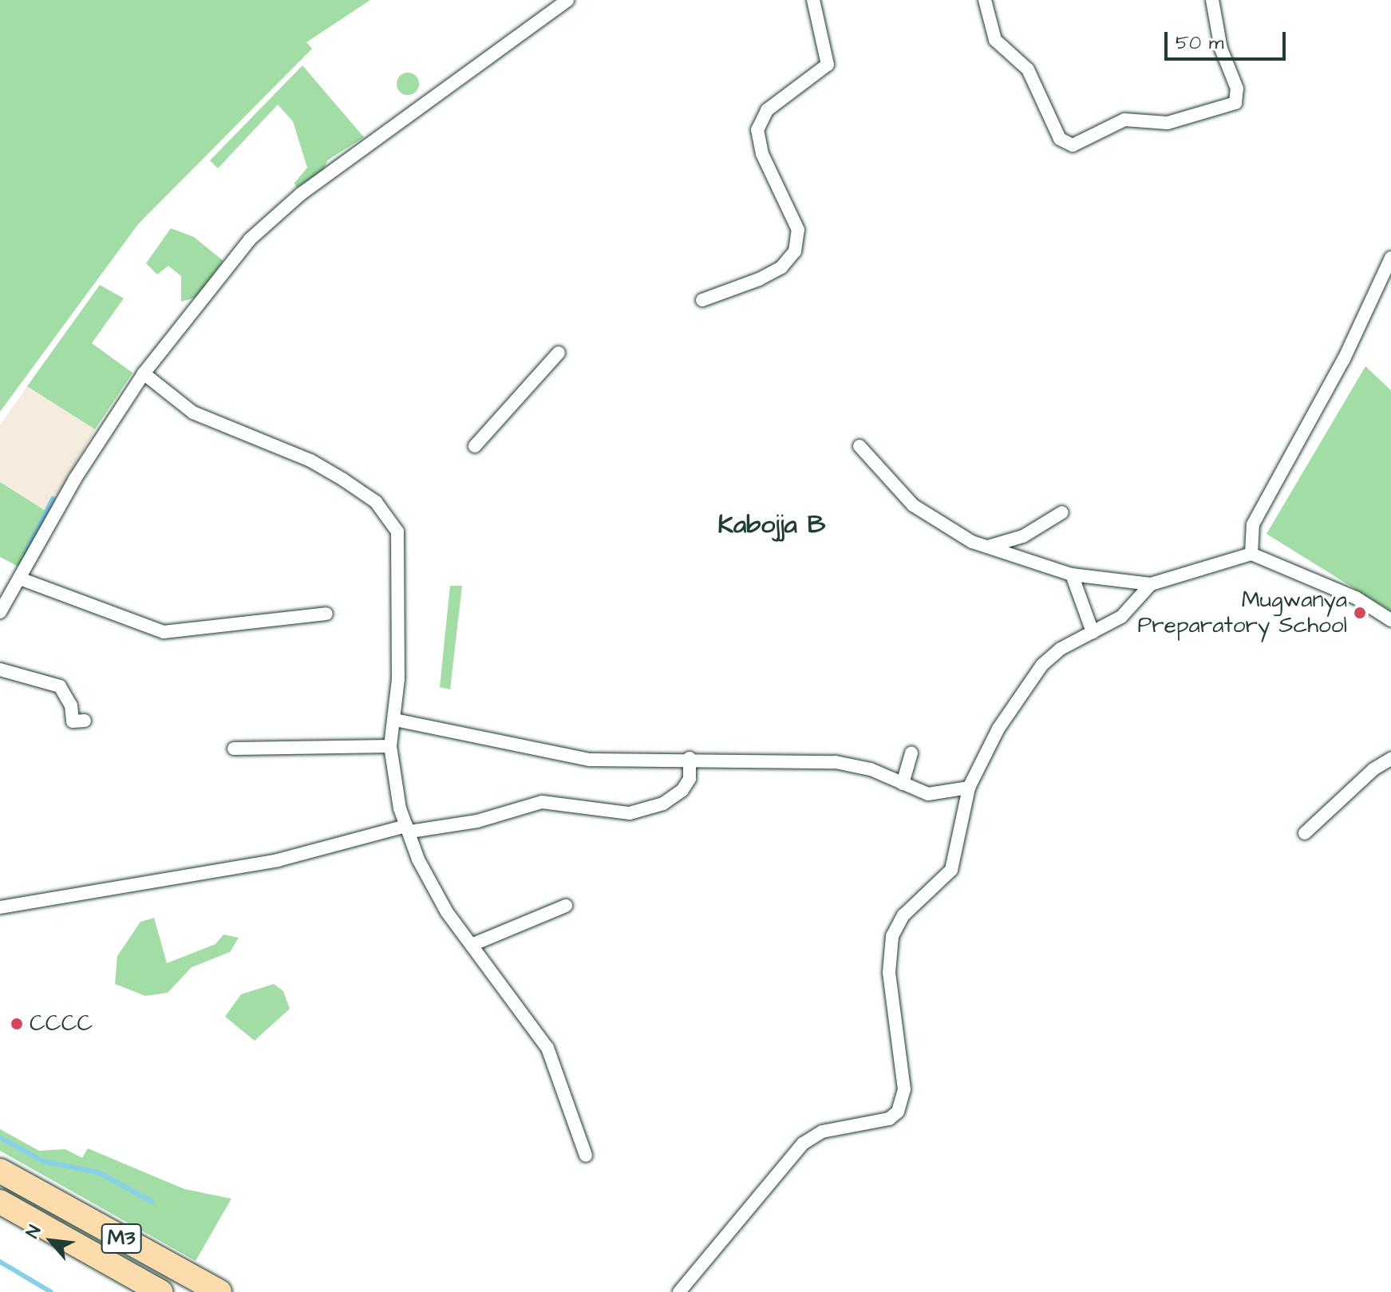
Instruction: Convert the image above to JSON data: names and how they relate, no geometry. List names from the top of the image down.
{
  "streets": {
    "highway": ["M3"]
  },
  "districts": ["Kabojja B"],
  "places": ["Mugwanya Preparatory School", "CCCC"],
  "scale_bar": "50 m",
  "north": "top left"
}
